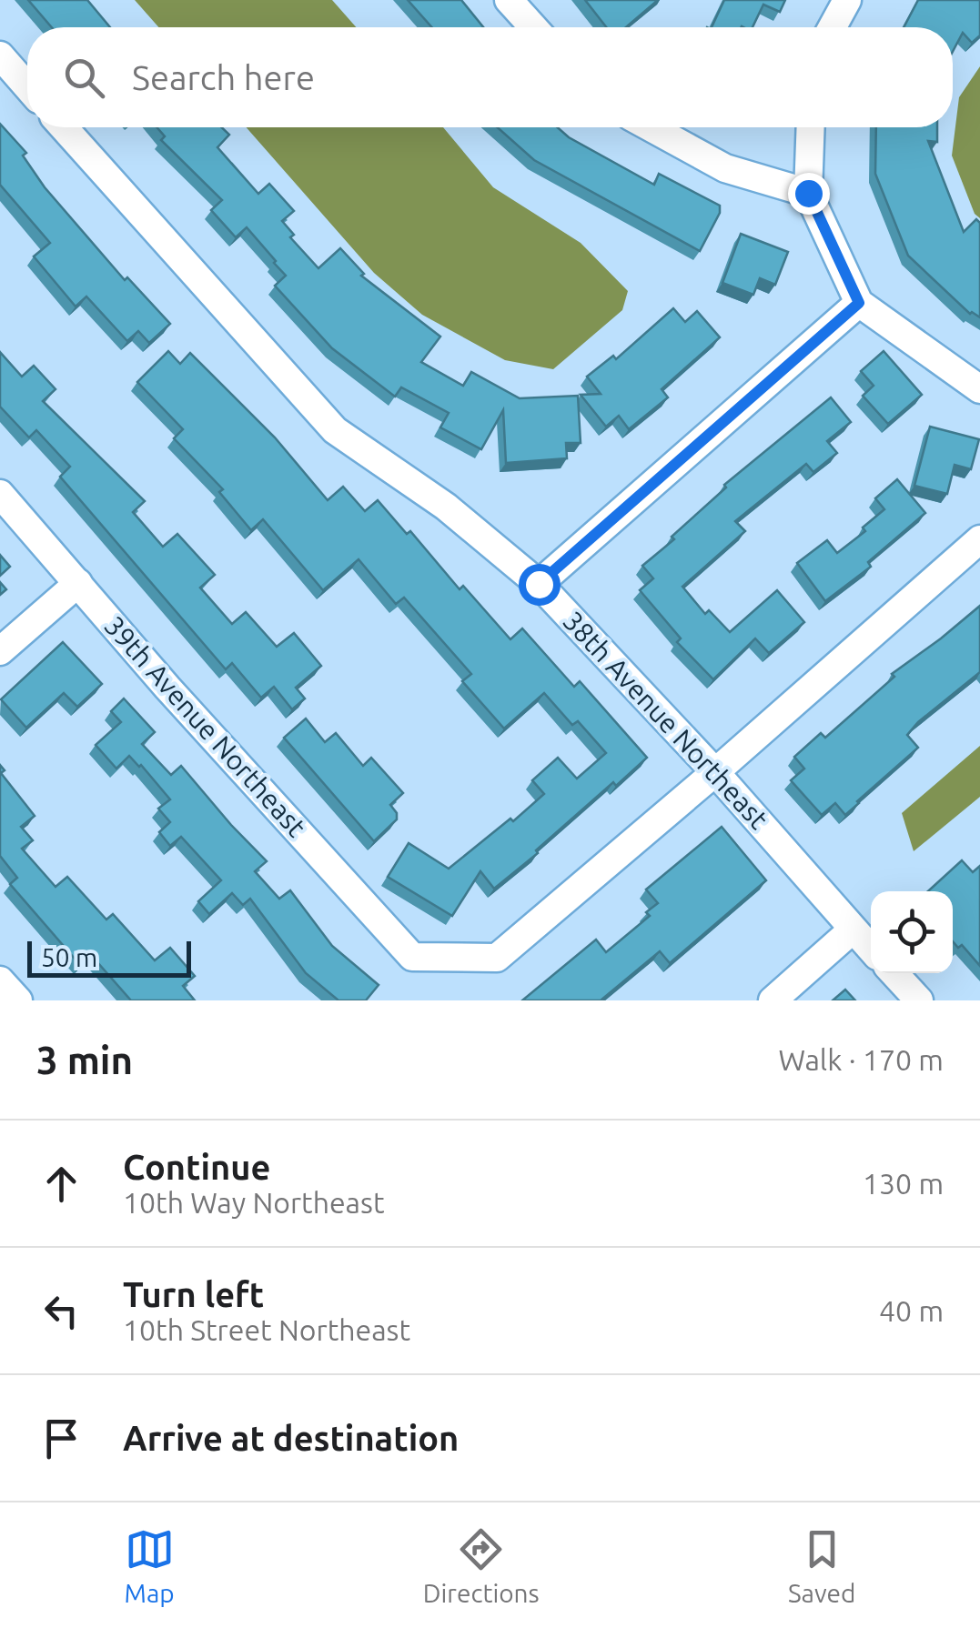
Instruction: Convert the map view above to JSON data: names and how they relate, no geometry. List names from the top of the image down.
{
  "streets": {
    "street": ["38th Avenue Northeast", "39th Avenue Northeast"]
  },
  "crossings": [
    ["38th Avenue Northeast", "39th Avenue Northeast"]
  ],
  "scale_bar": "50 m",
  "page": {
    "search": "Search here",
    "scale": "50 m",
    "heading": ["3 min", "Walk · 170 m"],
    "list": [
      ["Continue", "10th Way Northeast", "130 m"],
      ["Turn left", "10th Street Northeast", "40 m"],
      "Arrive at destination"
    ],
    "nav": ["Map", "Directions", "Saved"]
  }
}
